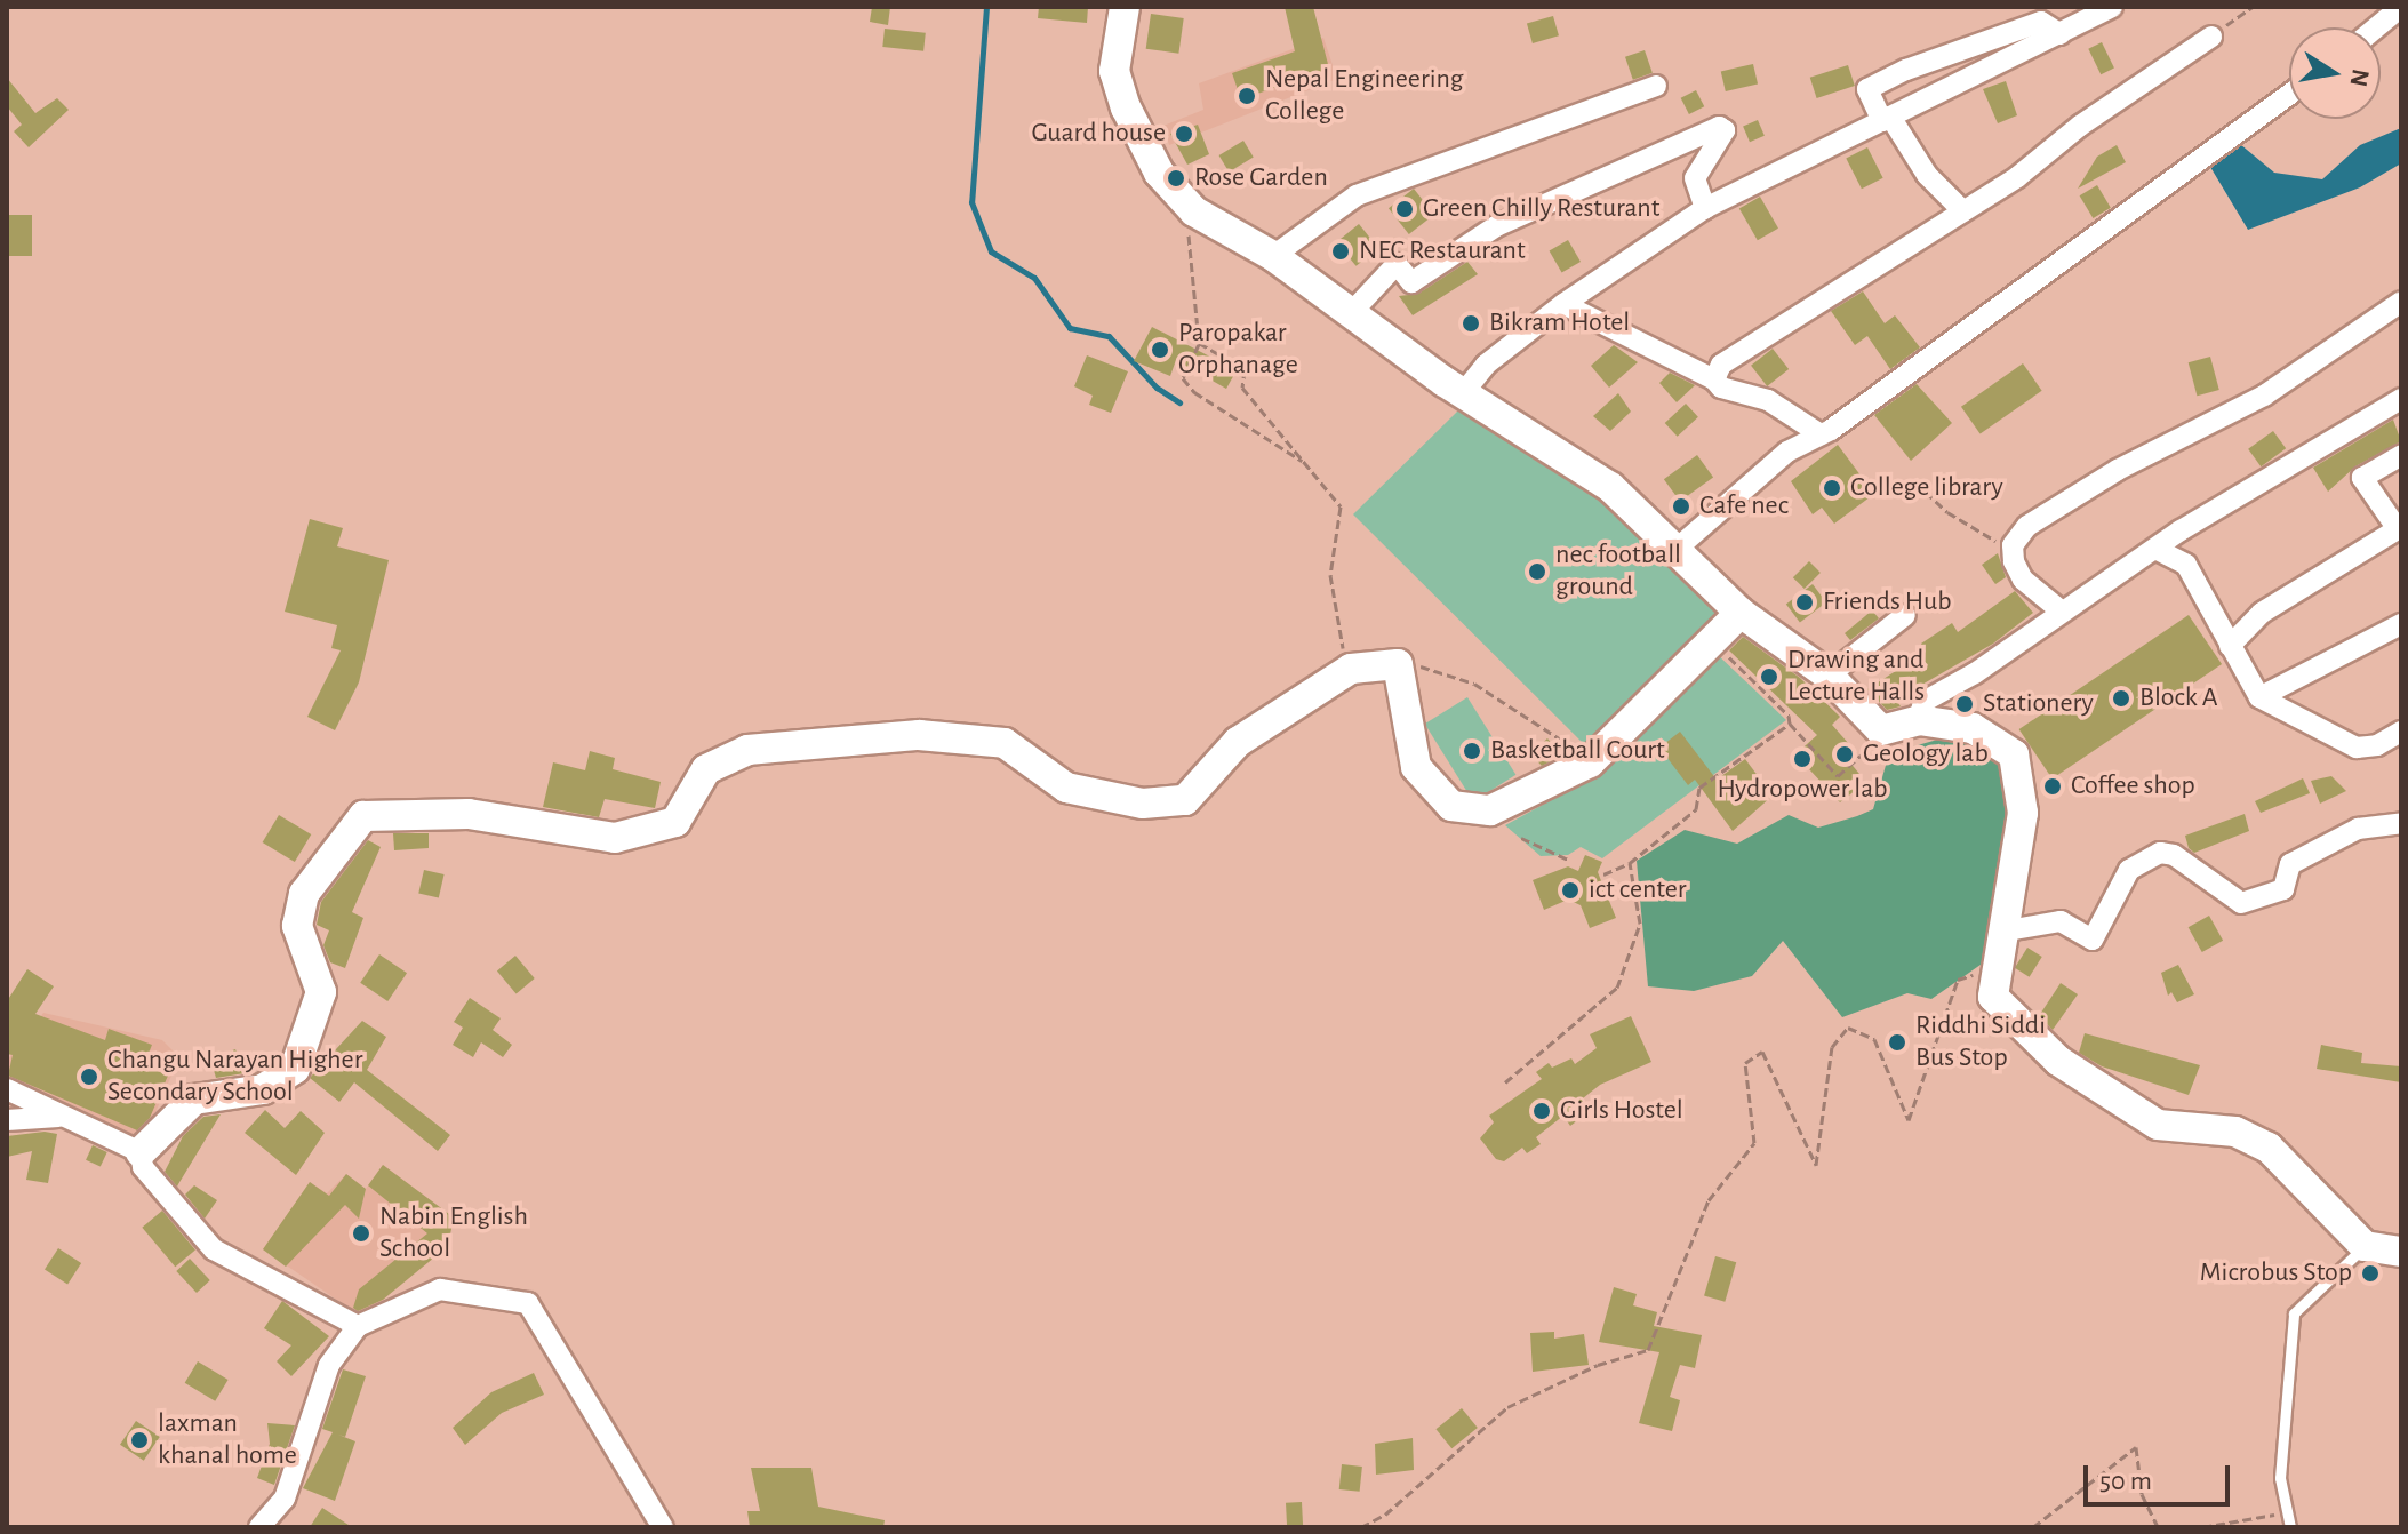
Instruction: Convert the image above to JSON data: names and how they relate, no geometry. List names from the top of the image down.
{
  "places": [
    "Nepal Engineering College",
    "Guard house",
    "Rose Garden",
    "Green Chilly Resturant",
    "NEC Restaurant",
    "Bikram Hotel",
    "Paropakar Orphanage",
    "College library",
    "Cafe nec",
    "nec football ground",
    "Friends Hub",
    "Drawing and Lecture Halls",
    "Block A",
    "Stationery",
    "Basketball Court",
    "Geology lab",
    "Hydropower lab",
    "Coffee shop",
    "ict center",
    "Riddhi Siddi Bus Stop",
    "Changu Narayan Higher Secondary School",
    "Girls Hostel",
    "Nabin English School",
    "Microbus Stop",
    "laxman khanal home"
  ],
  "scale_bar": "50 m",
  "north": "right"
}
